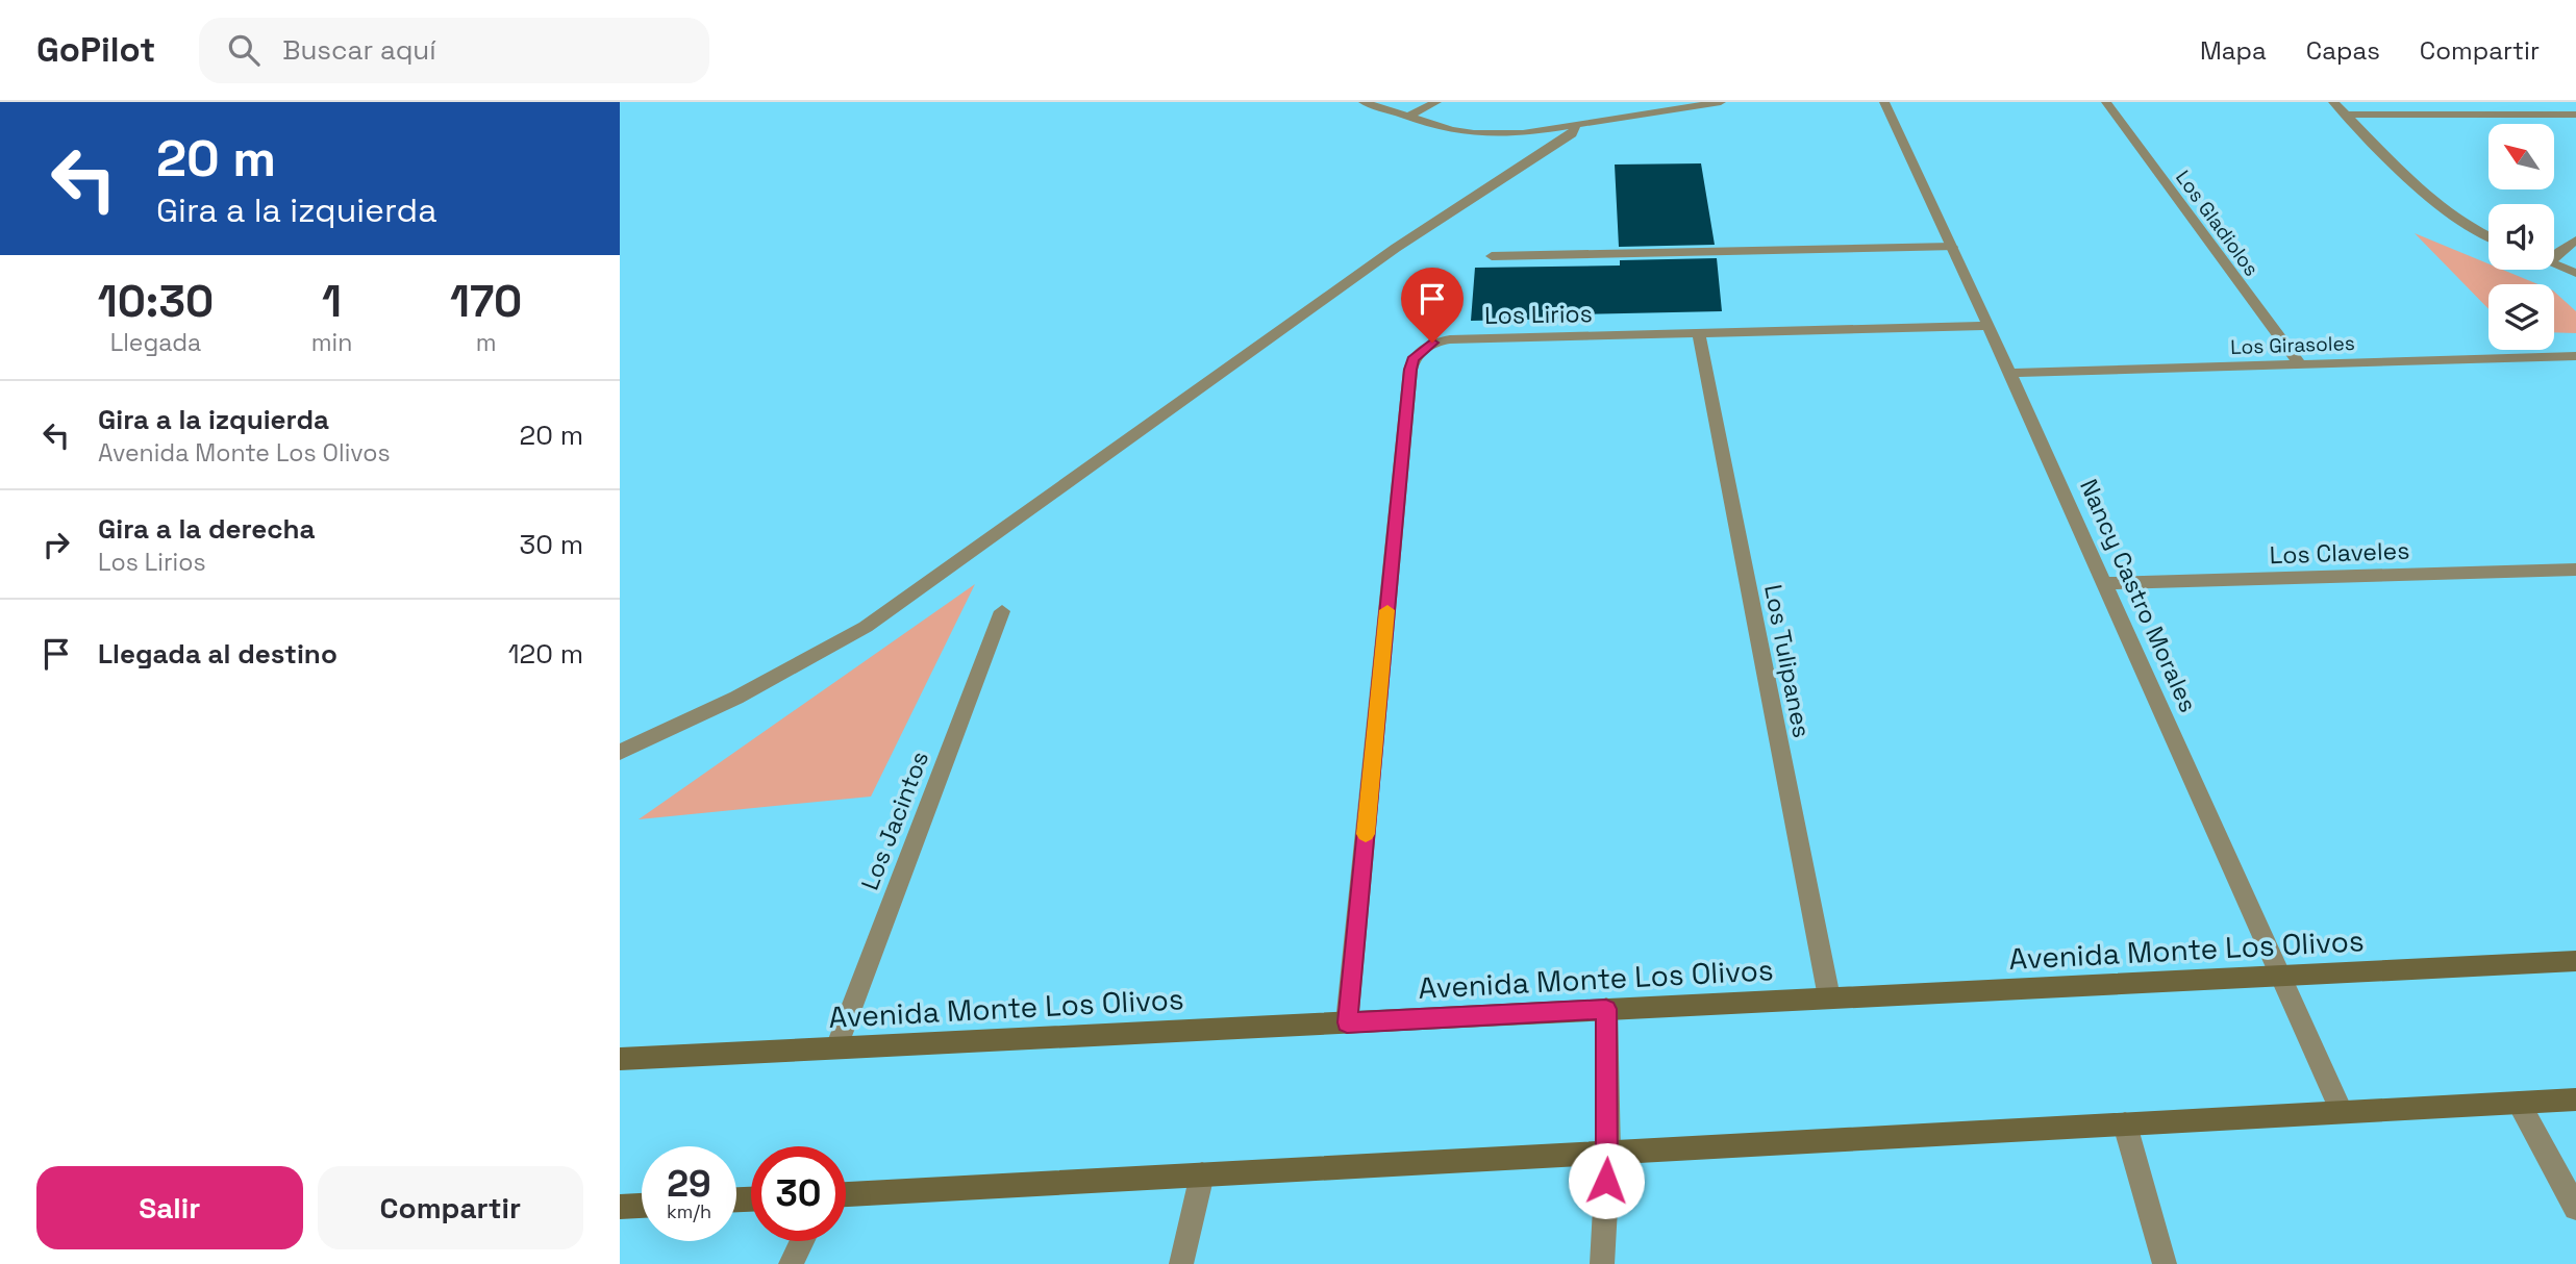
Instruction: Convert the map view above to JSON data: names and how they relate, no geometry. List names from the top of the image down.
{
  "streets": {
    "street": [
      "Los Gladiolos",
      "Los Lirios",
      "Los Girasoles",
      "Los Claveles",
      "Nancy Castro Morales",
      "Los Tulipanes",
      "Los Jacintos",
      "Avenida Monte Los Olivos"
    ]
  },
  "crossings": [
    ["Los Gladiolos", "Los Girasoles"],
    ["Los Lirios", "Nancy Castro Morales"],
    ["Los Lirios", "Los Tulipanes"],
    ["Los Lirios", "Avenida Monte Los Olivos"],
    ["Los Girasoles", "Nancy Castro Morales"],
    ["Los Claveles", "Nancy Castro Morales"],
    ["Nancy Castro Morales", "Avenida Monte Los Olivos"],
    ["Los Tulipanes", "Avenida Monte Los Olivos"],
    ["Los Jacintos", "Avenida Monte Los Olivos"]
  ],
  "north": "top left",
  "page": {
    "header": "GoPilot",
    "search": "Buscar aquí",
    "nav": ["Mapa", "Capas", "Compartir"],
    "turn": ["20 m", "Gira a la izquierda"],
    "eta": [
      "10:30",
      "Llegada",
      "1",
      "min",
      "170",
      "m"
    ],
    "list": [
      {
        "name": "Gira a la izquierda",
        "note": "Avenida Monte Los Olivos",
        "value": "20 m"
      },
      {
        "name": "Gira a la derecha",
        "note": "Los Lirios",
        "value": "30 m"
      },
      {
        "name": "Llegada al destino",
        "value": "120 m"
      }
    ],
    "speed": "29 km/h",
    "limit": "30",
    "buttons": ["Salir", "Compartir"]
  }
}
